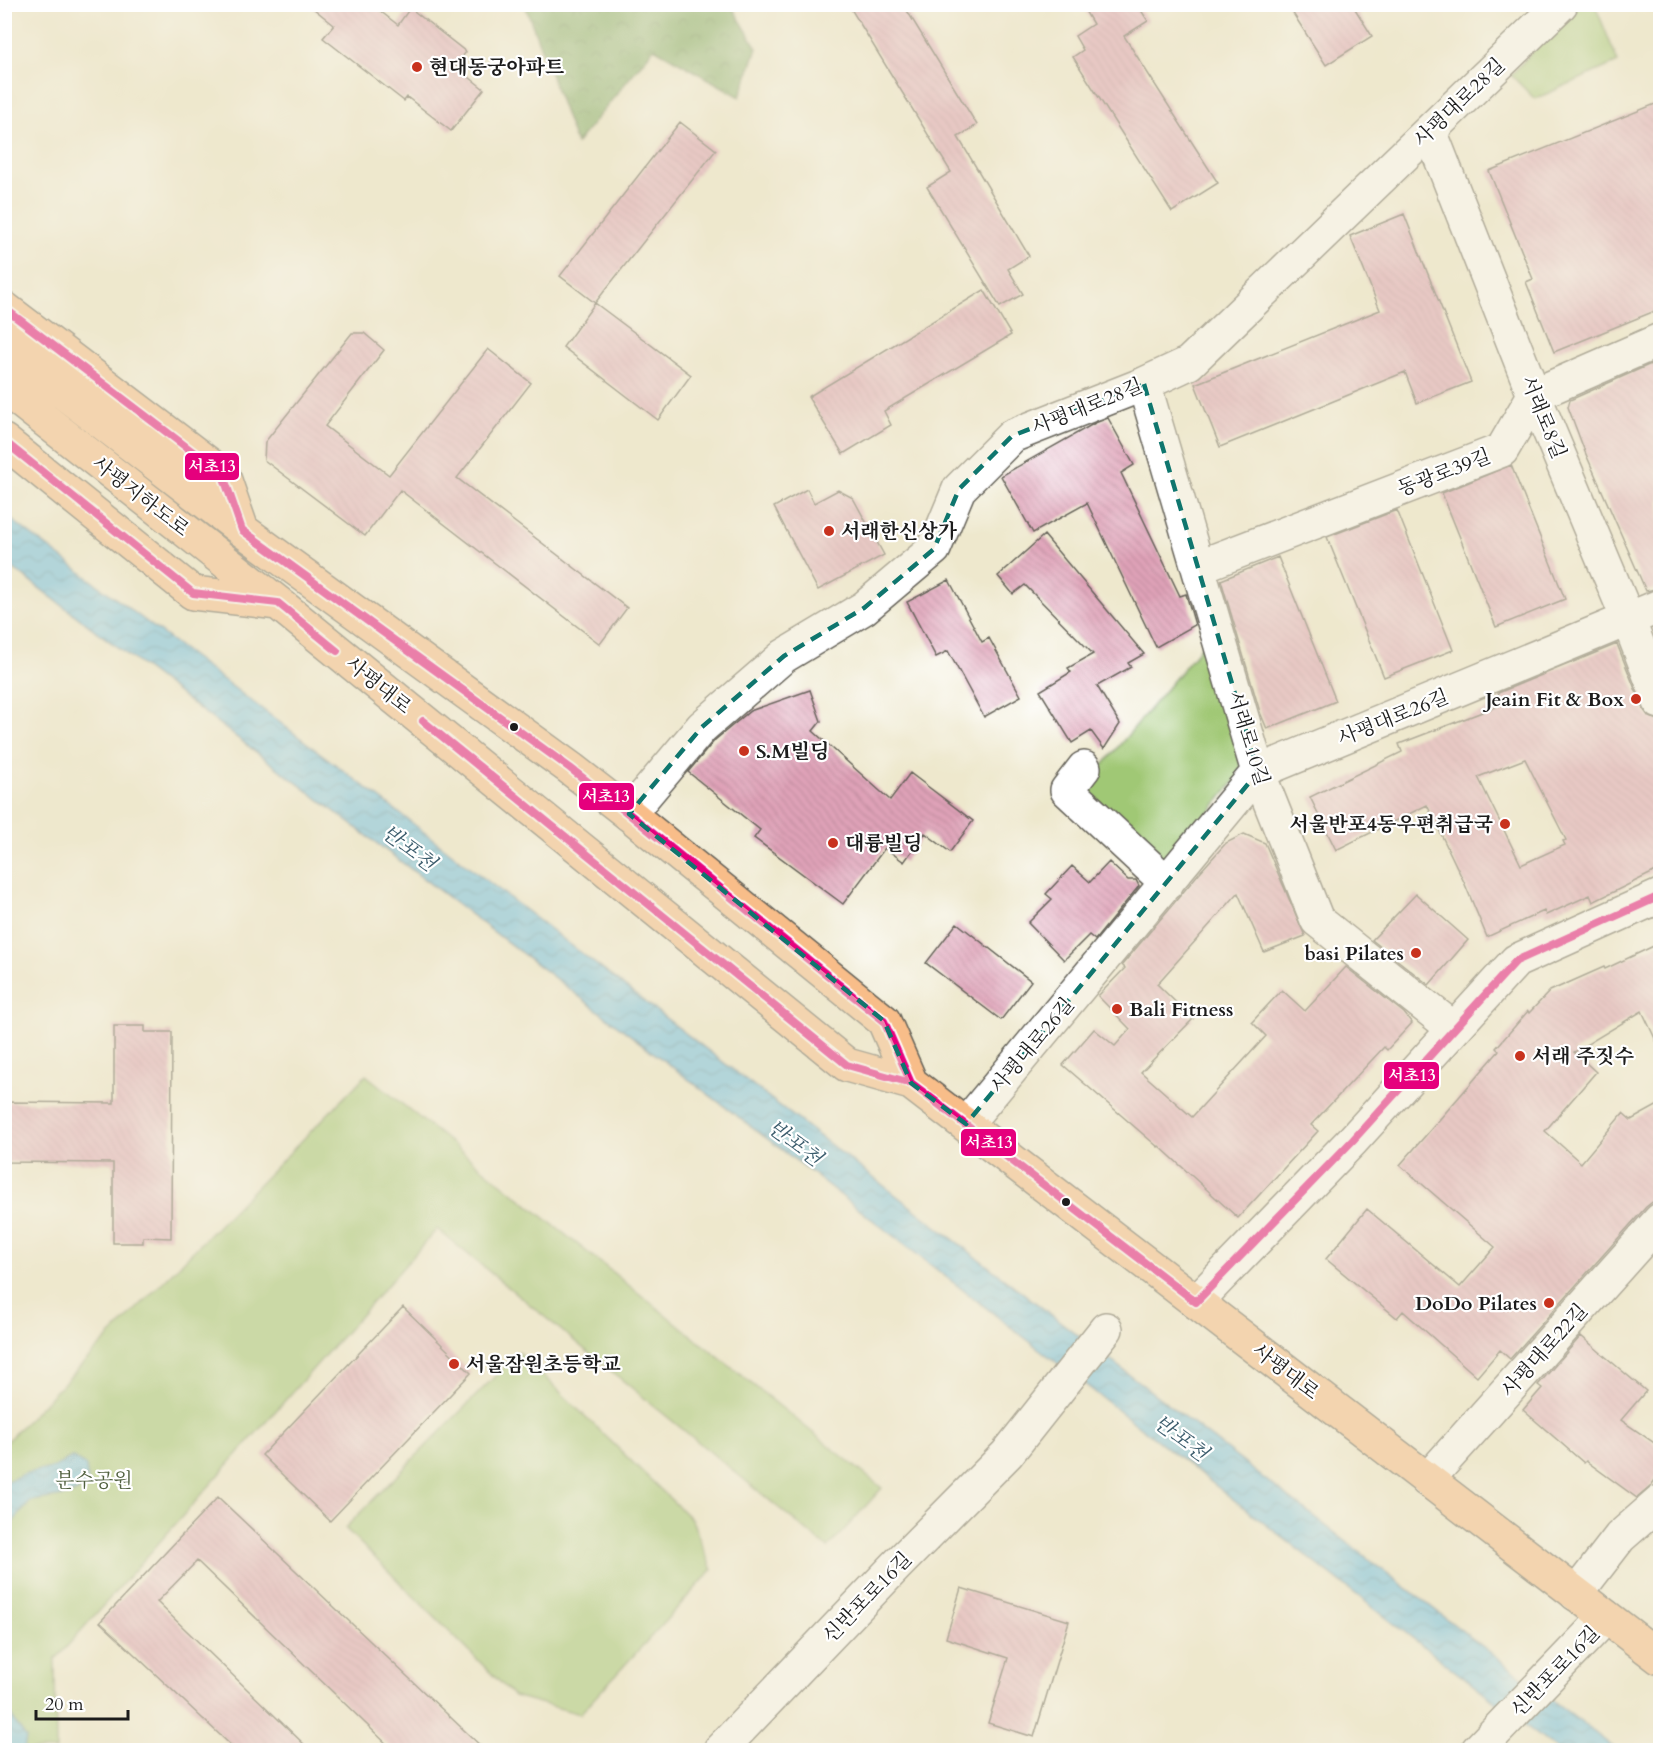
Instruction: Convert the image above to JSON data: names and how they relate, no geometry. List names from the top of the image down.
{
  "streets": {
    "main road": ["사평지하도로", "사평대로"],
    "street": [
      "사평대로28길",
      "서래로8길",
      "동광로39길",
      "사평대로26길",
      "서래로10길",
      "사평대로22길",
      "신반포로16길"
    ]
  },
  "crossings": [
    ["사평대로28길", "서래로8길"],
    ["사평대로28길", "사평대로"],
    ["사평대로28길", "서래로10길"],
    ["서래로8길", "동광로39길"],
    ["서래로8길", "사평대로26길"],
    ["동광로39길", "서래로10길"],
    ["사평지하도로", "사평대로"],
    ["사평대로", "사평대로26길"],
    ["사평대로", "사평대로22길"],
    ["사평대로", "신반포로16길"],
    ["사평대로26길", "서래로10길"]
  ],
  "water": ["반포천"],
  "parks": ["분수공원"],
  "places": [
    "현대동궁아파트",
    "서래한신상가",
    "Jeain Fit & Box",
    "S.M빌딩",
    "서울반포4동우편취급국",
    "대륭빌딩",
    "basi Pilates",
    "Bali Fitness",
    "서래 주짓수",
    "DoDo Pilates",
    "서울잠원초등학교"
  ],
  "lines": ["transit line 서초13"],
  "scale_bar": "20 m"
}
